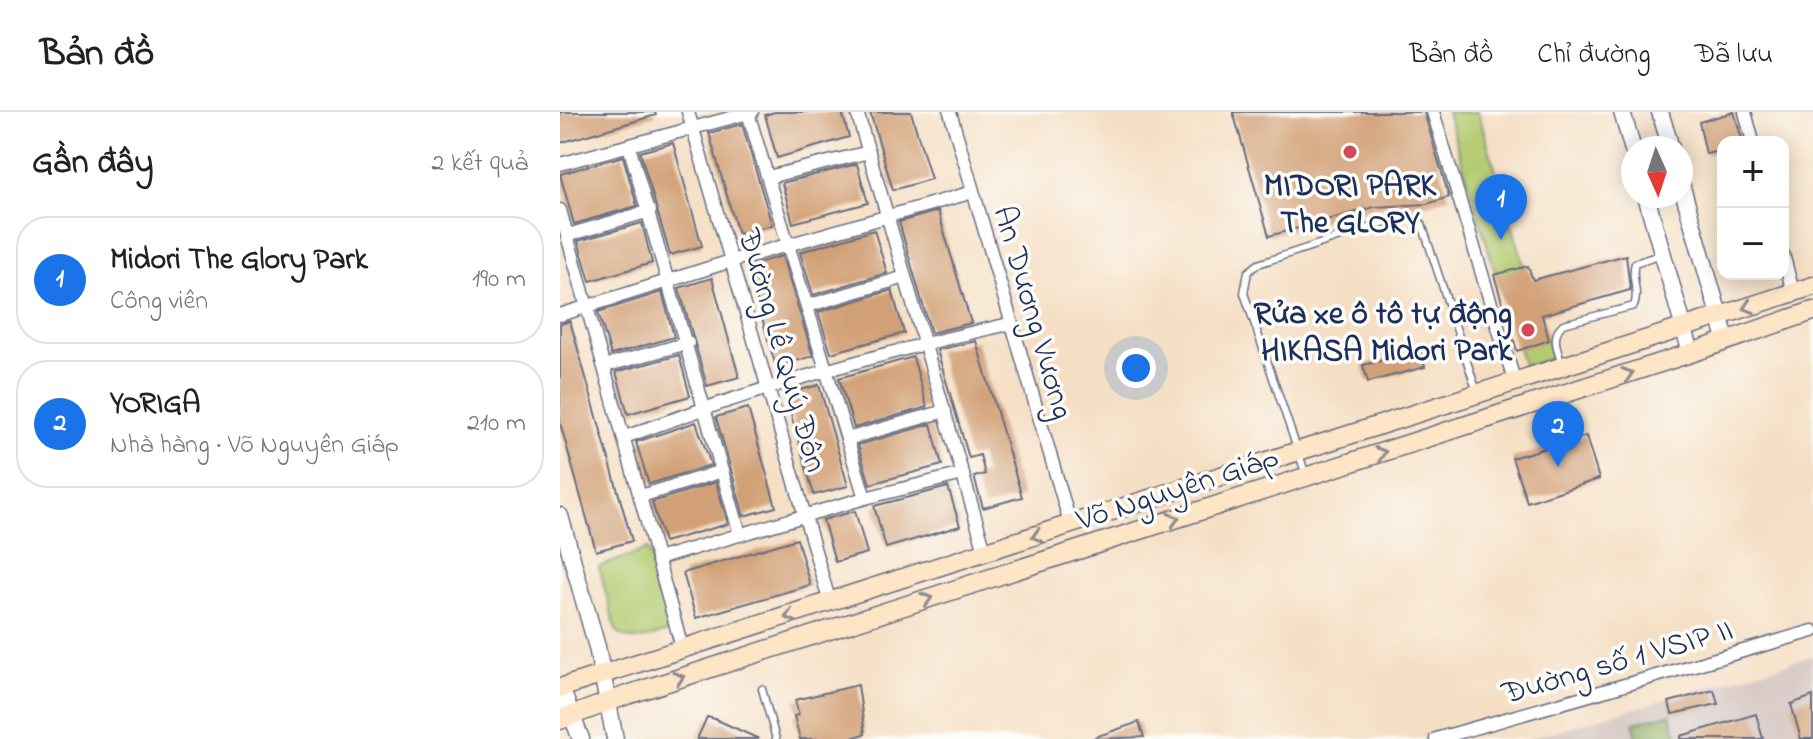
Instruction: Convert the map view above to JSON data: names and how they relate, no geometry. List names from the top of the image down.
{
  "streets": {
    "main road": ["Võ Nguyên Giáp"],
    "street": ["An Dương Vương", "Đường Lê Quý Đôn", "Đường số 1 VSIP II"]
  },
  "crossings": [
    ["An Dương Vương", "Võ Nguyên Giáp"],
    ["Đường Lê Quý Đôn", "Võ Nguyên Giáp"]
  ],
  "places": ["MIDORI PARK The GLORY", "Rửa xe ô tô tự động HIKASA Midori Park"],
  "north": "bottom",
  "page": {
    "header": "Bản đồ",
    "nav": ["Bản đồ", "Chỉ đường", "Đã lưu"],
    "heading": ["Gần đây", "2 kết quả"],
    "map_buttons": ["+", "−"],
    "pins": ["1", "2"],
    "list": [
      {
        "mark": "1",
        "name": "Midori The Glory Park",
        "note": "Công viên",
        "value": "190 m"
      },
      {
        "mark": "2",
        "name": "YORIGA",
        "note": "Nhà hàng · Võ Nguyên Giáp",
        "value": "210 m"
      }
    ]
  }
}
